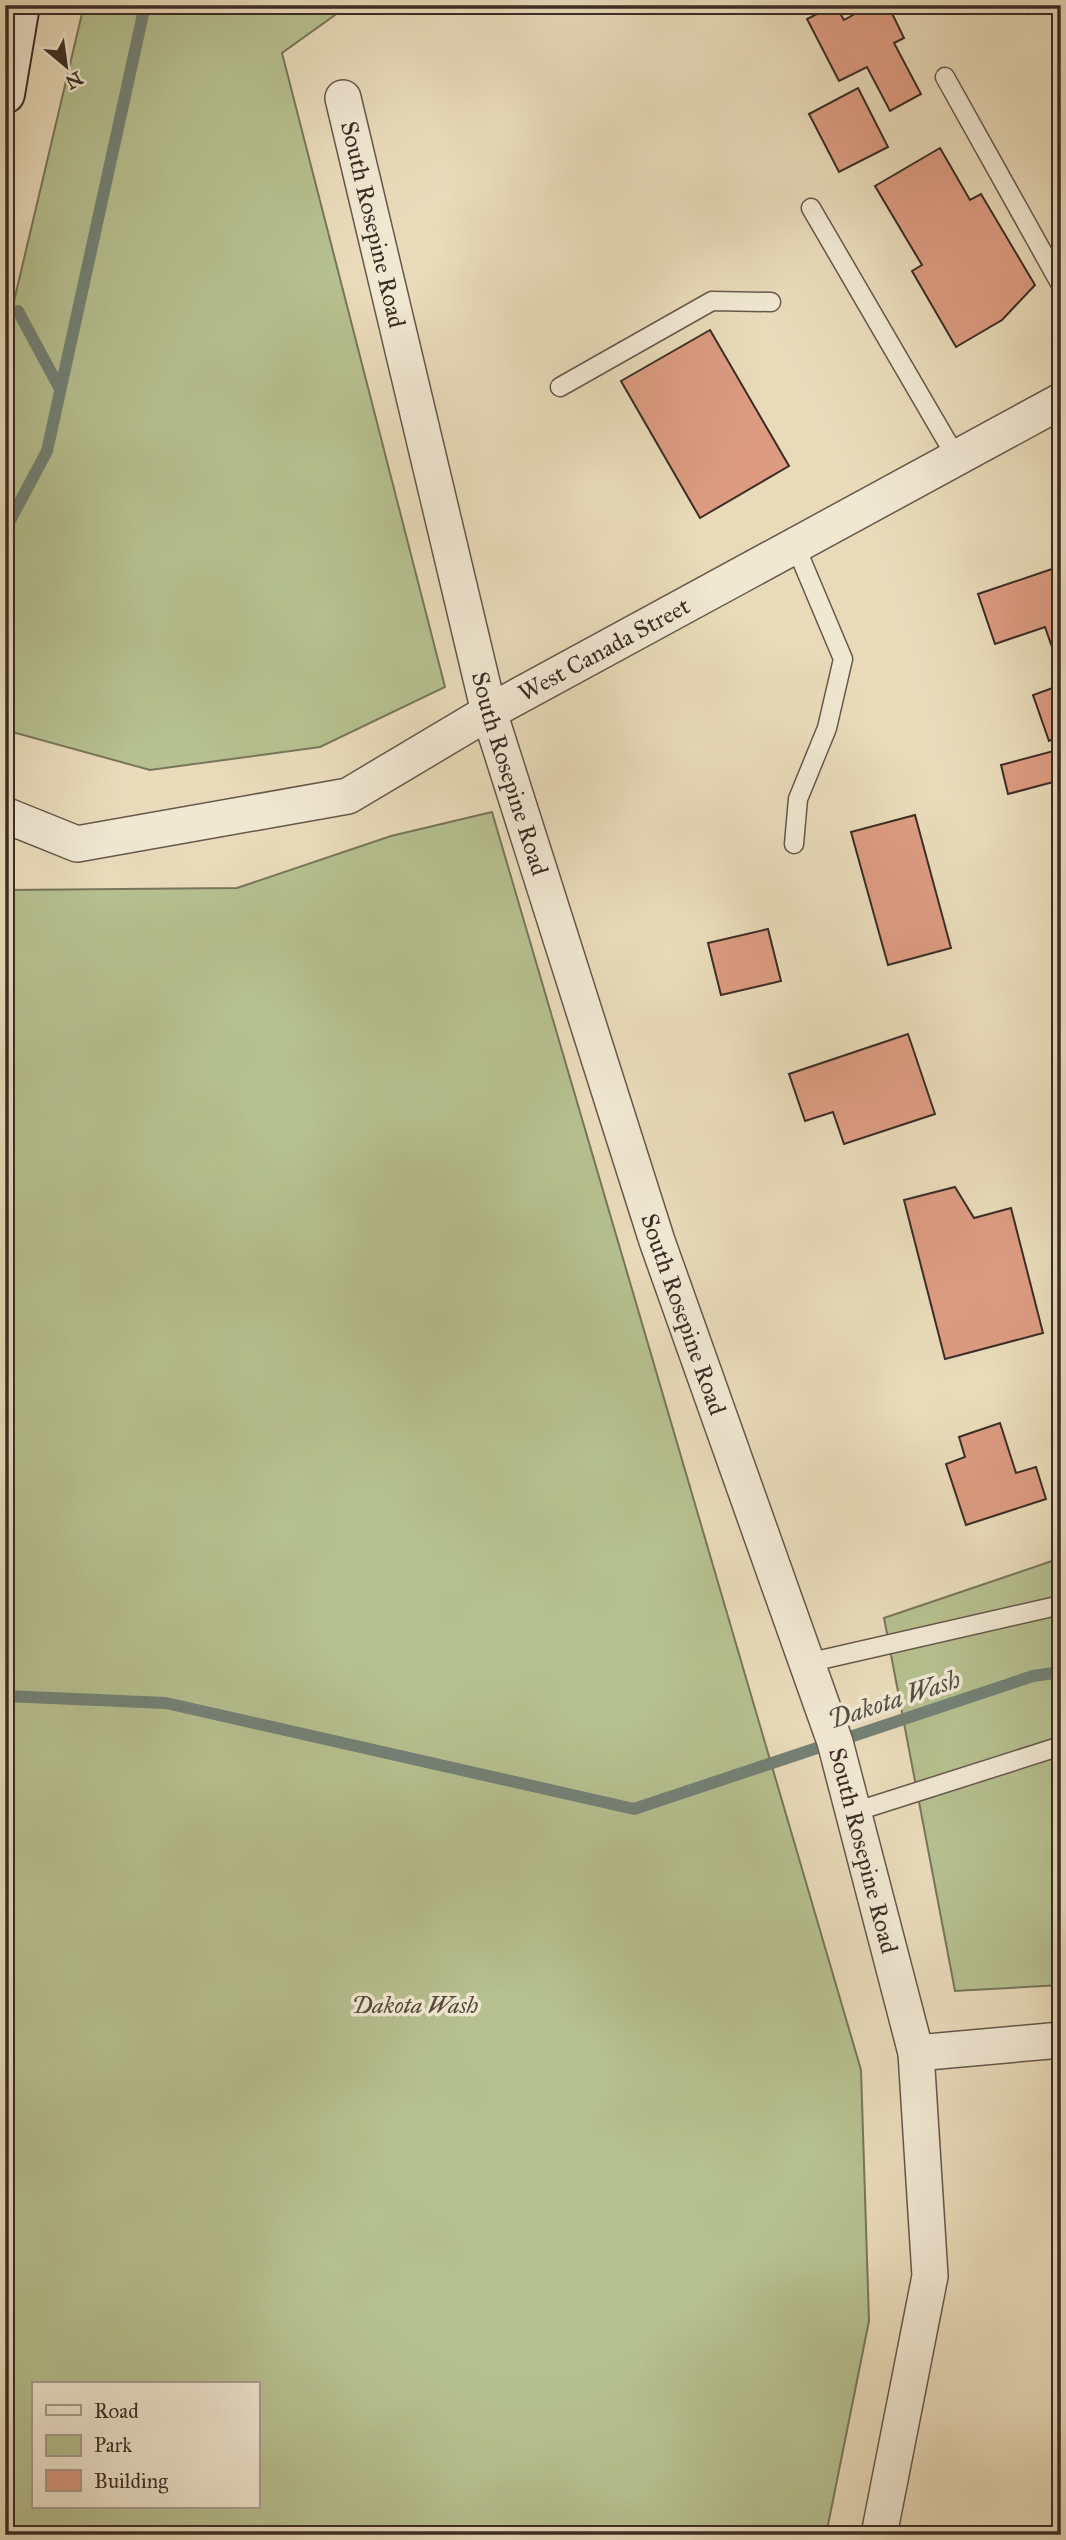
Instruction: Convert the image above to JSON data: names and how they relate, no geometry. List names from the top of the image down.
{
  "streets": {
    "street": ["South Rosepine Road", "West Canada Street"]
  },
  "crossings": [
    ["South Rosepine Road", "West Canada Street"]
  ],
  "water": ["Dakota Wash"],
  "parks": ["Dakota Wash"],
  "legend": ["Road", "Park", "Building"],
  "north": "bottom right"
}
